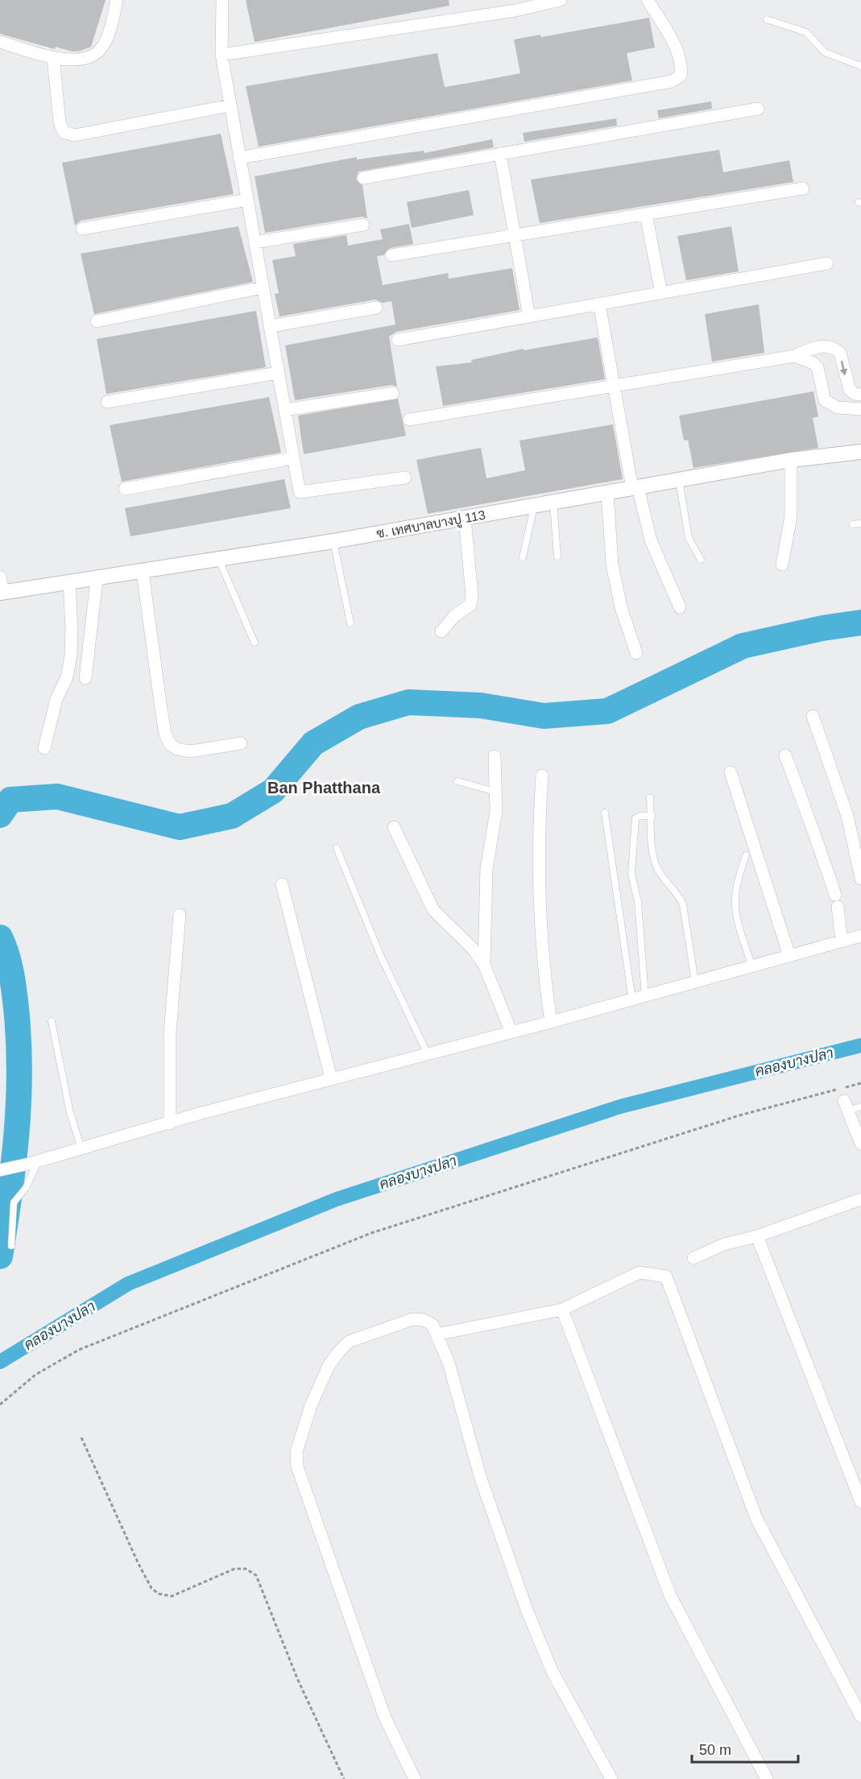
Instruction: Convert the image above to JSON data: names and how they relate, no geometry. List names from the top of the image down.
{
  "streets": {
    "street": ["ซ. เทศบาลบางปู 113"]
  },
  "districts": ["Ban Phatthana"],
  "water": ["คลองบางปลา"],
  "scale_bar": "50 m"
}
